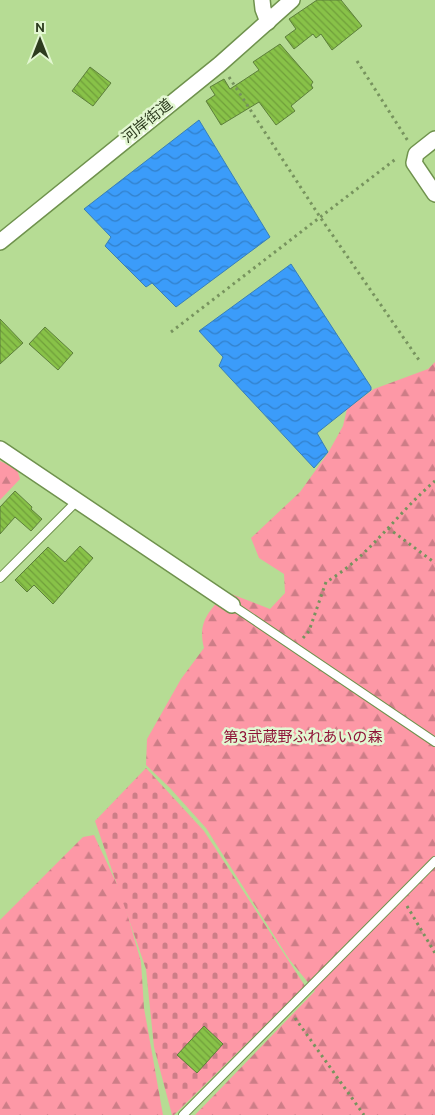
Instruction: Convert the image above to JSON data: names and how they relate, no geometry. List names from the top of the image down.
{
  "streets": {
    "street": ["河岸街道"]
  },
  "parks": ["第3武蔵野ふれあいの森"],
  "north": "top"
}
